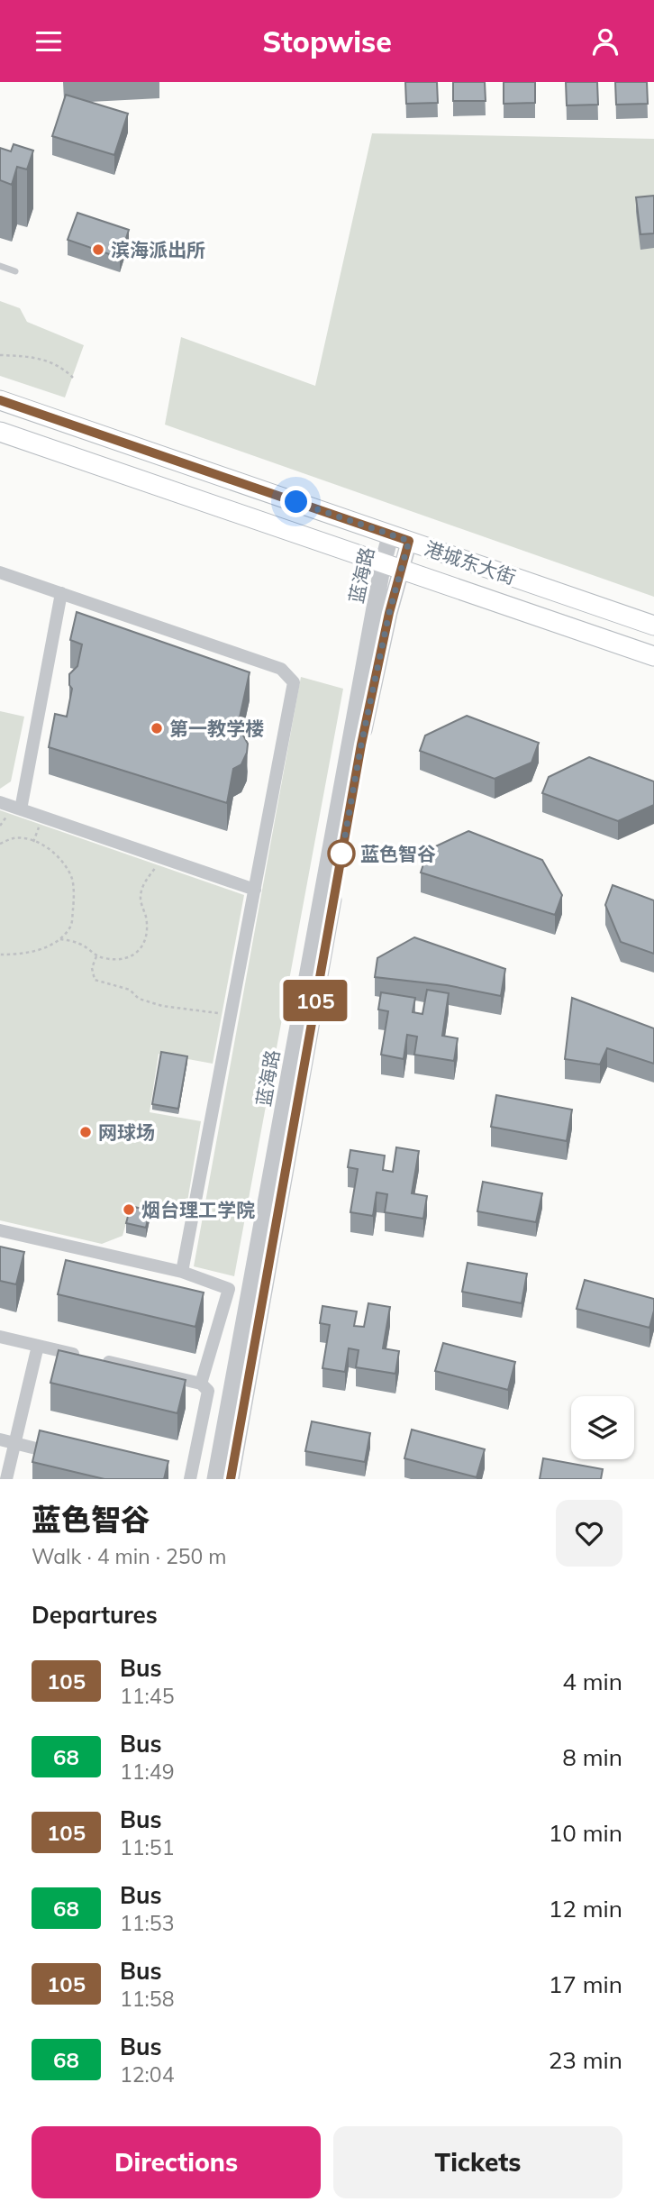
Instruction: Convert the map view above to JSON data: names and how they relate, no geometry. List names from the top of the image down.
{
  "streets": {
    "main road": ["港城东大街"],
    "street": ["蓝海路"]
  },
  "crossings": [
    ["港城东大街", "蓝海路"]
  ],
  "places": [
    "滨海派出所",
    "第一教学楼",
    "蓝色智谷",
    "网球场",
    "烟台理工学院"
  ],
  "lines": ["bus line 105"],
  "page": {
    "header": "Stopwise",
    "on_map": "105",
    "heading": [
      ["蓝色智谷", "Walk · 4 min · 250 m"],
      "Departures"
    ],
    "list": [
      {
        "mark": "105",
        "name": "Bus",
        "note": "11:45",
        "value": "4 min"
      },
      {
        "mark": "68",
        "name": "Bus",
        "note": "11:49",
        "value": "8 min"
      },
      {
        "mark": "105",
        "name": "Bus",
        "note": "11:51",
        "value": "10 min"
      },
      {
        "mark": "68",
        "name": "Bus",
        "note": "11:53",
        "value": "12 min"
      },
      {
        "mark": "105",
        "name": "Bus",
        "note": "11:58",
        "value": "17 min"
      },
      {
        "mark": "68",
        "name": "Bus",
        "note": "12:04",
        "value": "23 min"
      }
    ],
    "buttons": ["Directions", "Tickets"]
  }
}
